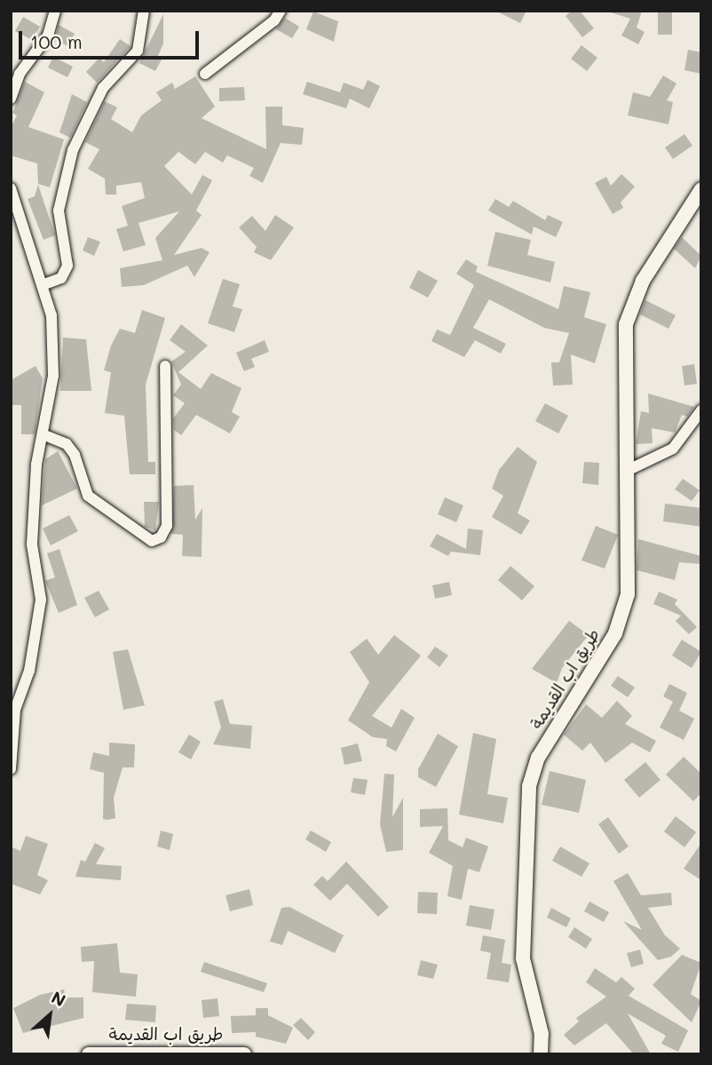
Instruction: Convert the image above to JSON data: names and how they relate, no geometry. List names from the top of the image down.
{
  "streets": {
    "street": ["طريق اب القديمة"]
  },
  "scale_bar": "100 m",
  "north": "top right"
}
